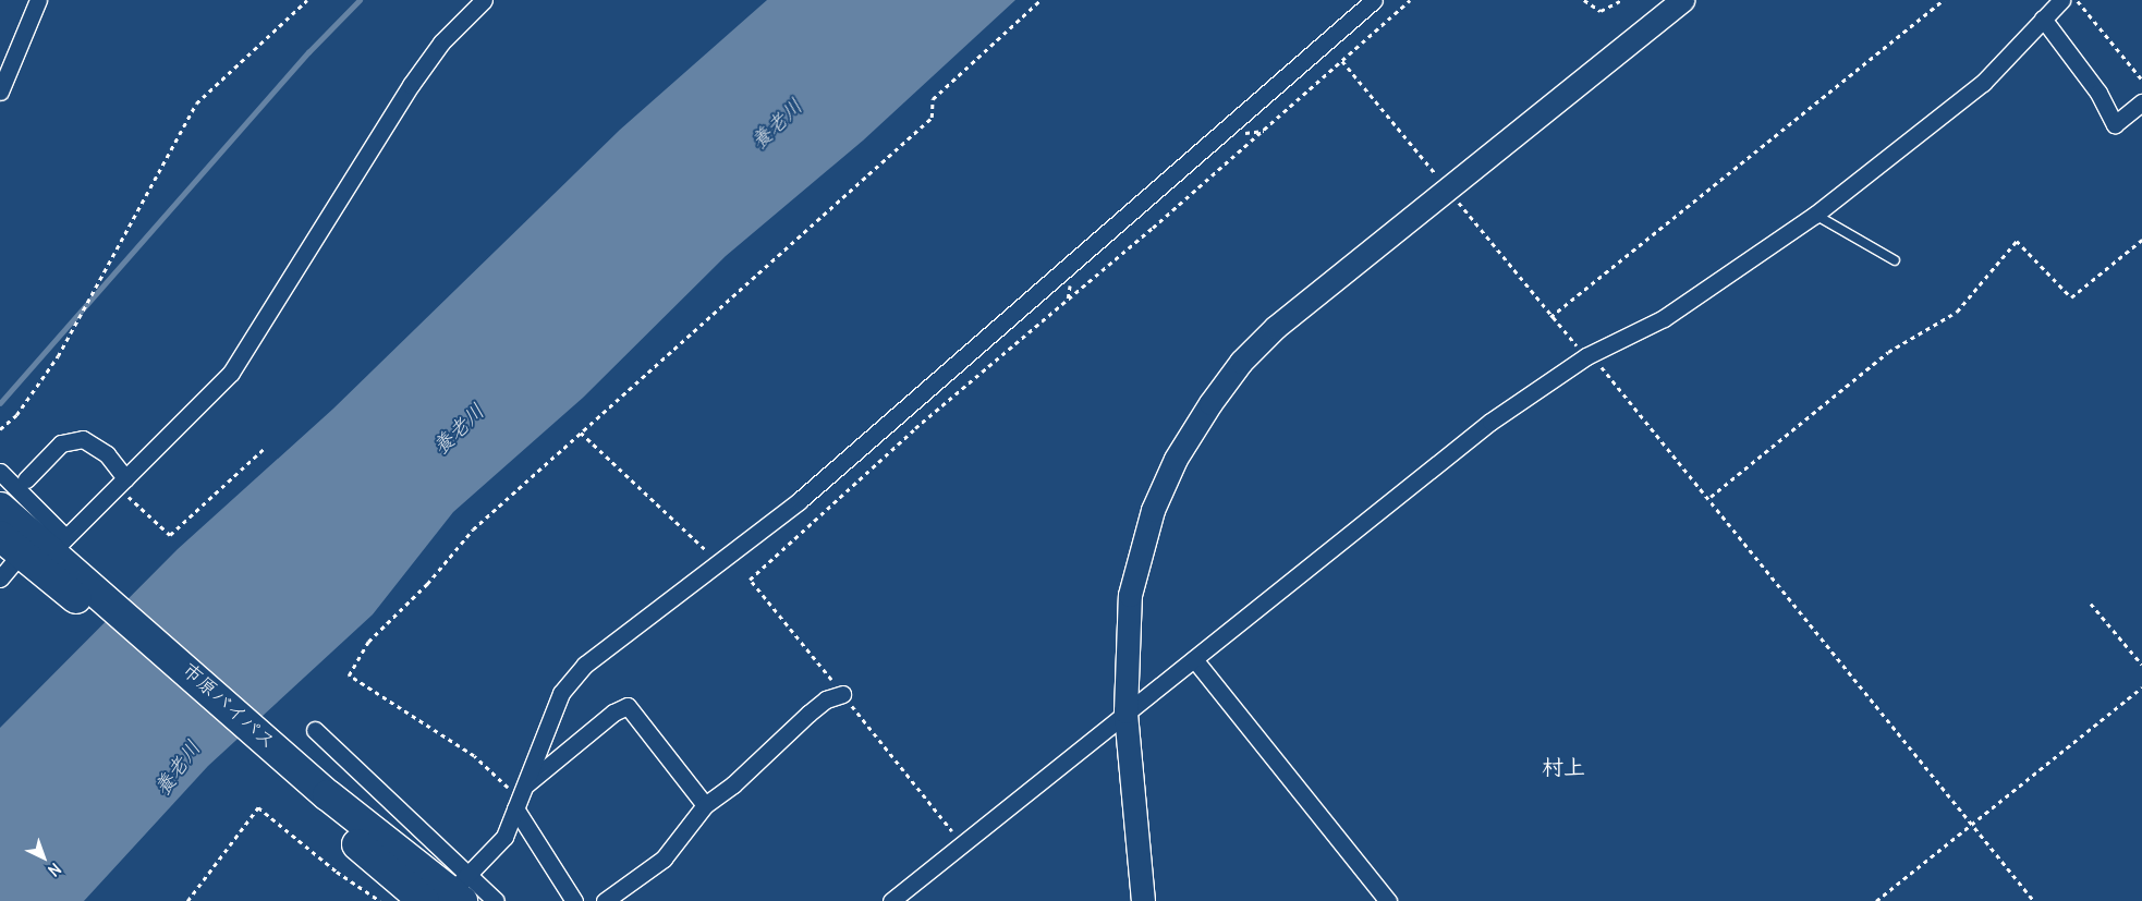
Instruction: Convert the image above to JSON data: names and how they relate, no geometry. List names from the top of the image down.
{
  "streets": {
    "highway": ["市原バイパス"]
  },
  "districts": ["村上"],
  "water": ["養老川"],
  "north": "bottom right"
}
